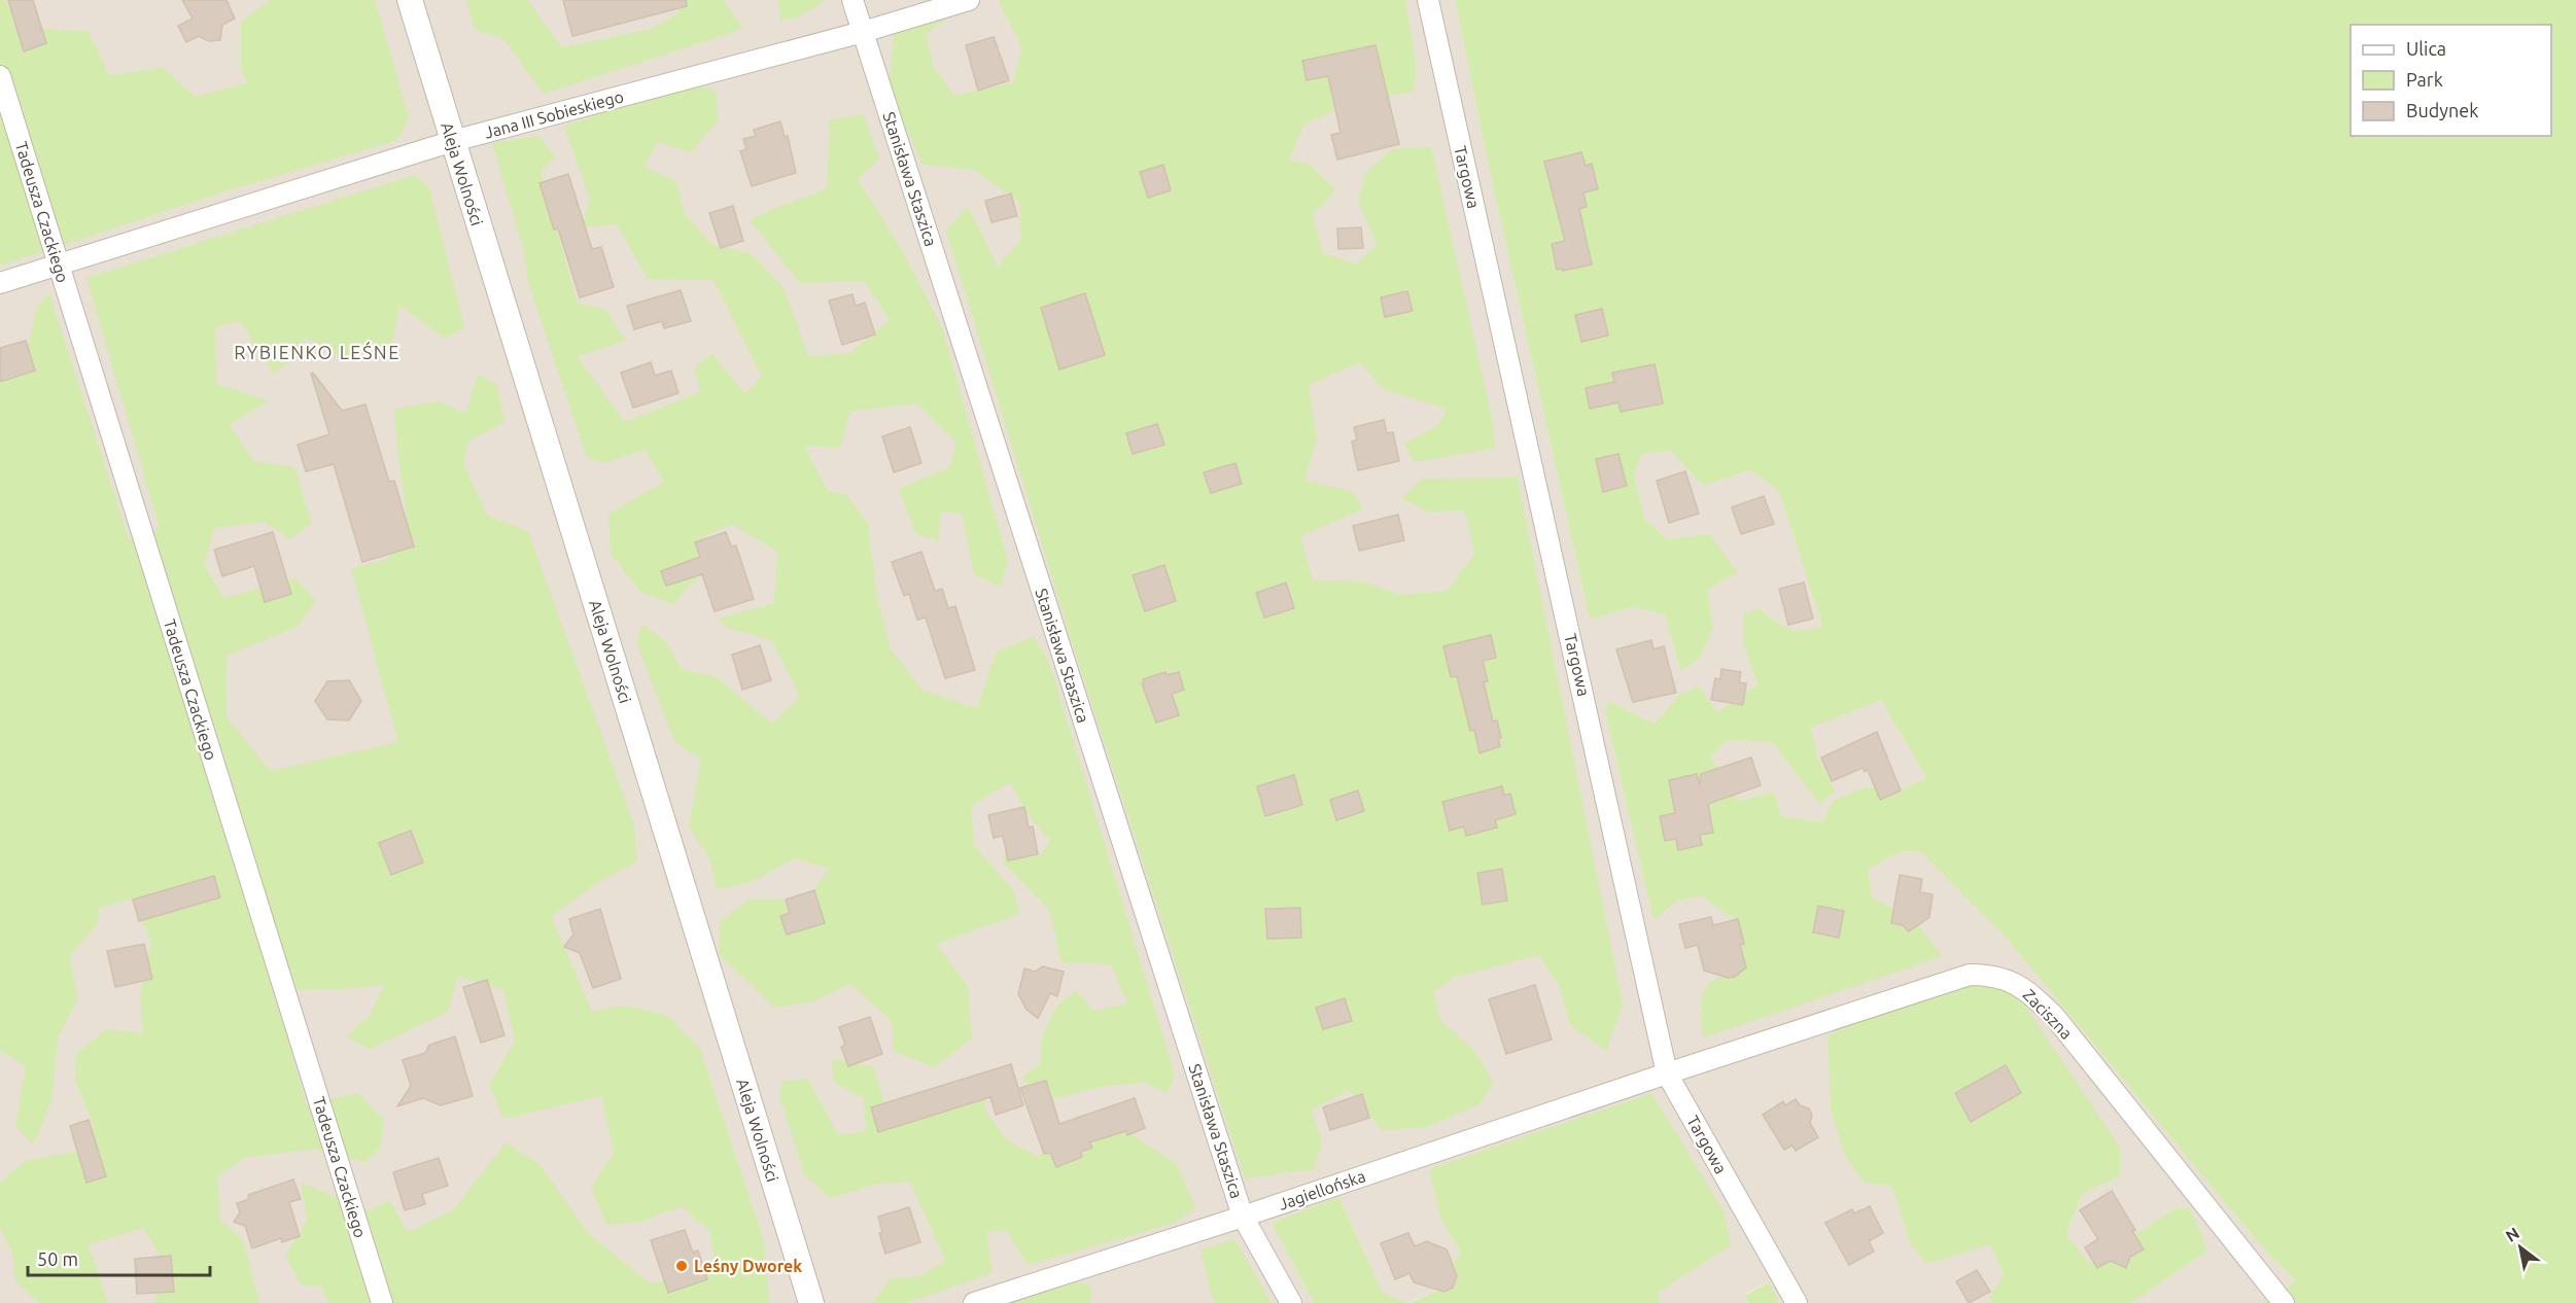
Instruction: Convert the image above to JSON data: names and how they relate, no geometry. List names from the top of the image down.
{
  "streets": {
    "street": [
      "Jana III Sobieskiego",
      "Aleja Wolności",
      "Targowa",
      "Stanisława Staszica",
      "Tadeusza Czackiego",
      "Zaciszna",
      "Jagiellońska"
    ]
  },
  "crossings": [
    ["Jana III Sobieskiego", "Aleja Wolności"],
    ["Jana III Sobieskiego", "Stanisława Staszica"],
    ["Jana III Sobieskiego", "Tadeusza Czackiego"],
    ["Targowa", "Zaciszna"],
    ["Targowa", "Jagiellońska"],
    ["Stanisława Staszica", "Jagiellońska"],
    ["Zaciszna", "Jagiellońska"]
  ],
  "districts": ["RYBIENKO LEŚNE"],
  "places": ["Leśny Dworek"],
  "legend": ["Ulica", "Park", "Budynek"],
  "scale_bar": "50 m",
  "north": "top left"
}
